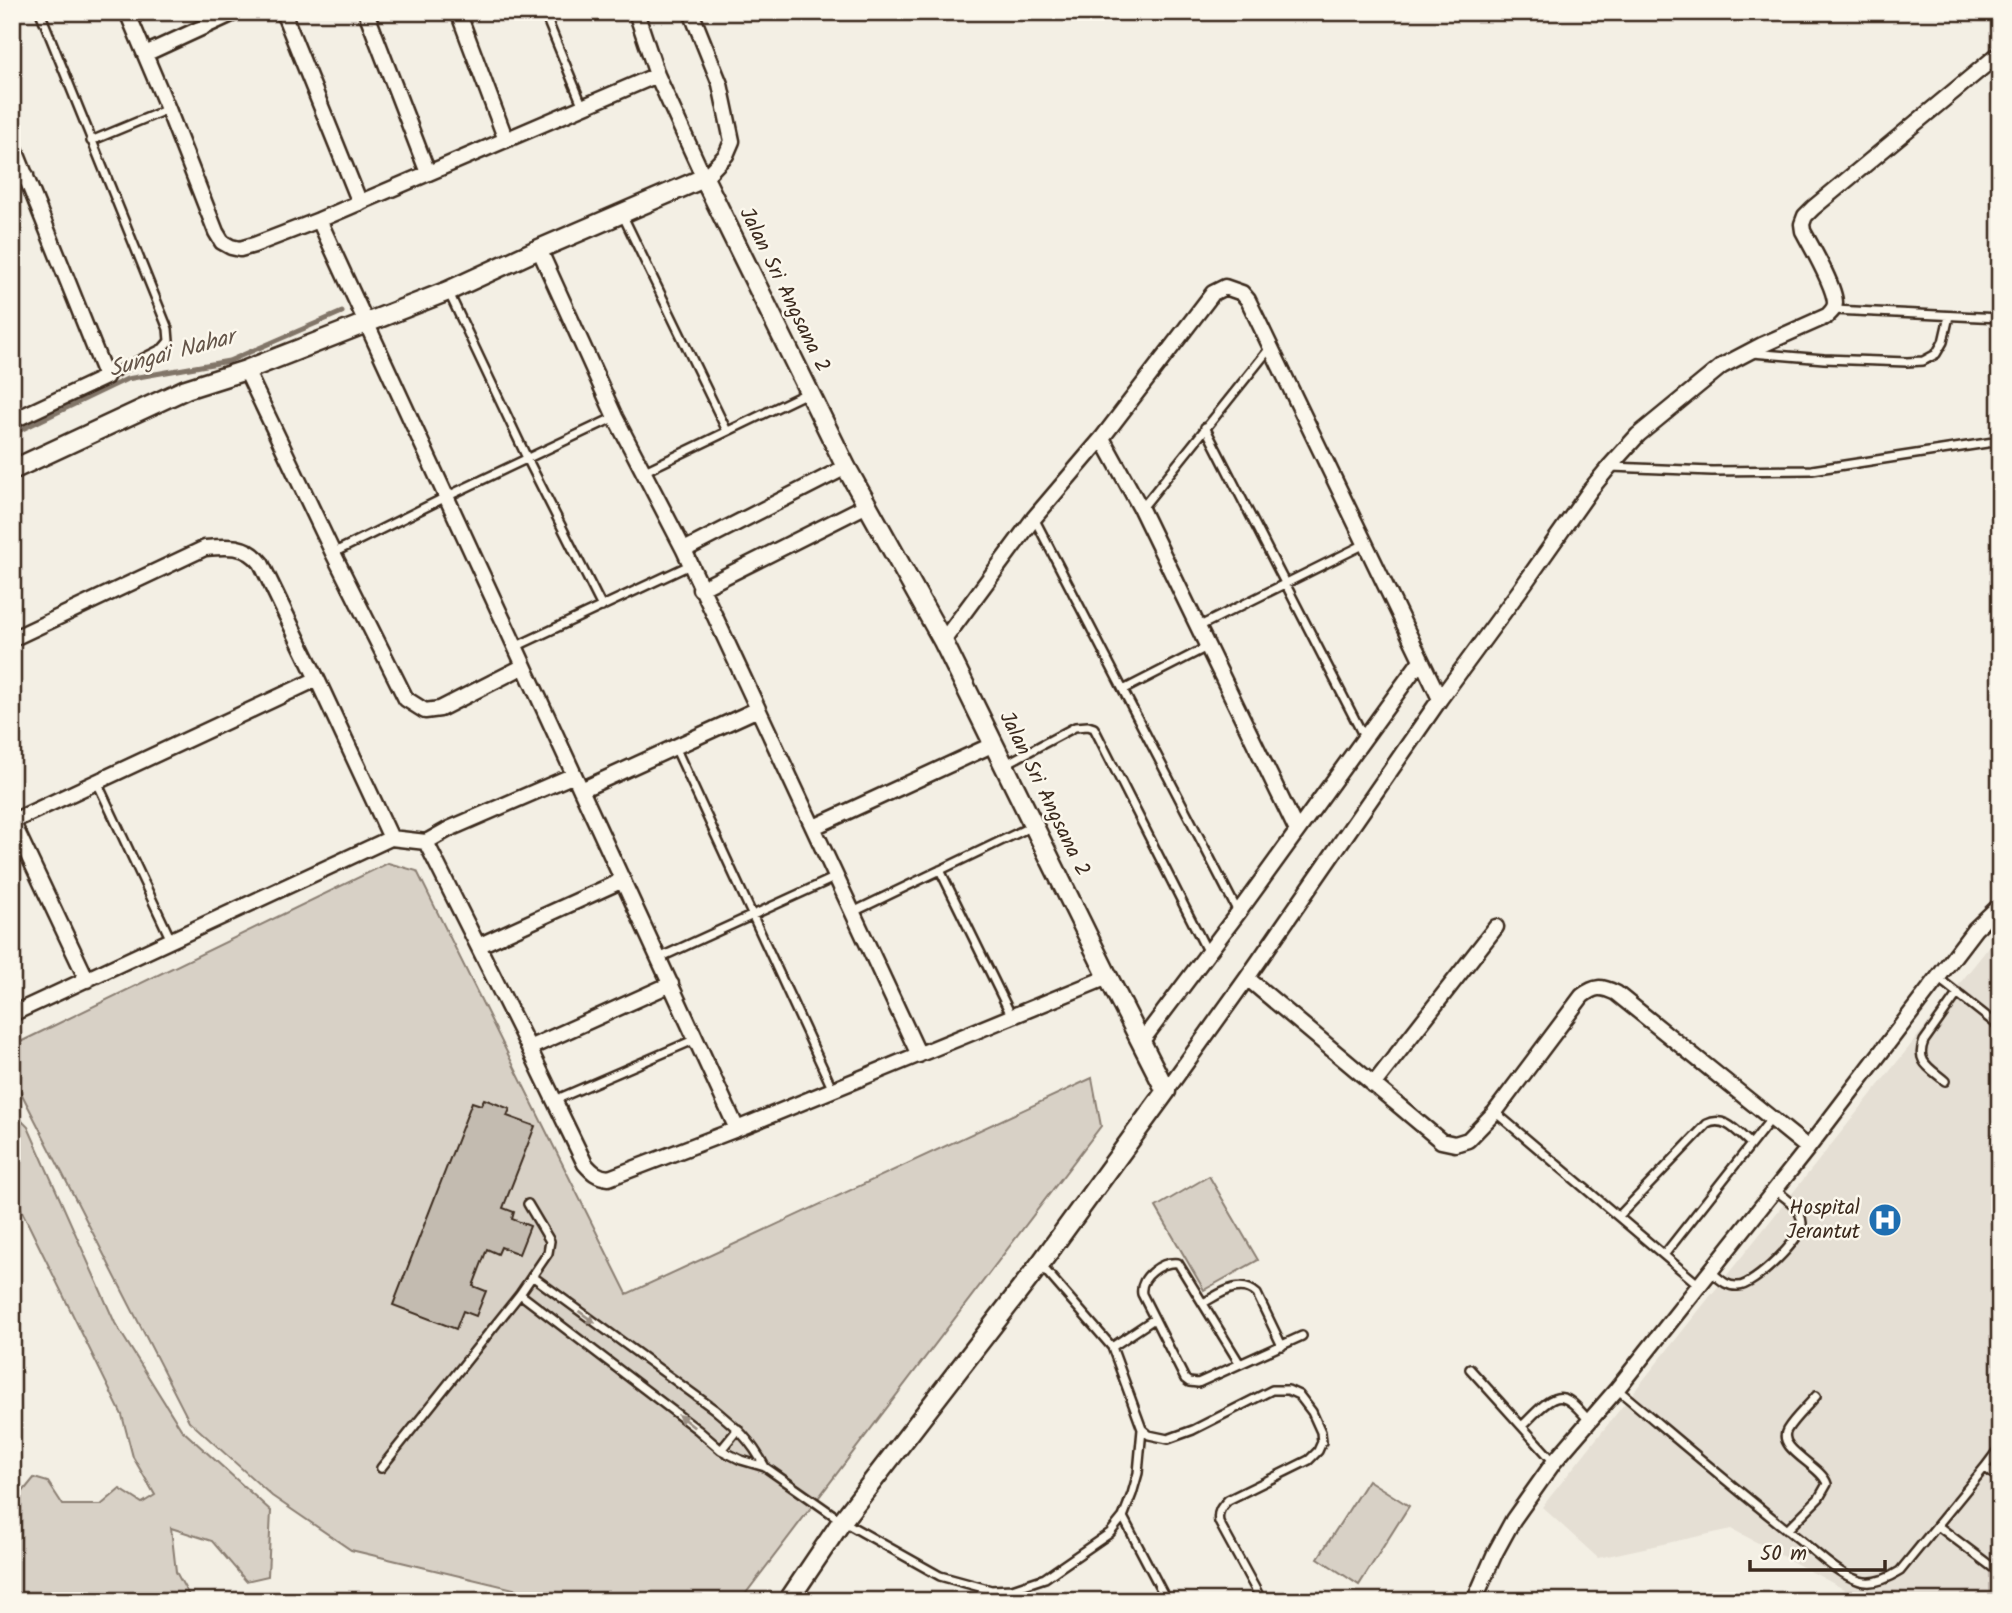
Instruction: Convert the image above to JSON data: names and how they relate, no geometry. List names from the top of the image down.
{
  "streets": {
    "street": ["Jalan Sri Angsana 2"]
  },
  "water": ["Sungai Nahar"],
  "places": {
    "hospital": ["Hospital Jerantut"]
  },
  "scale_bar": "50 m"
}
